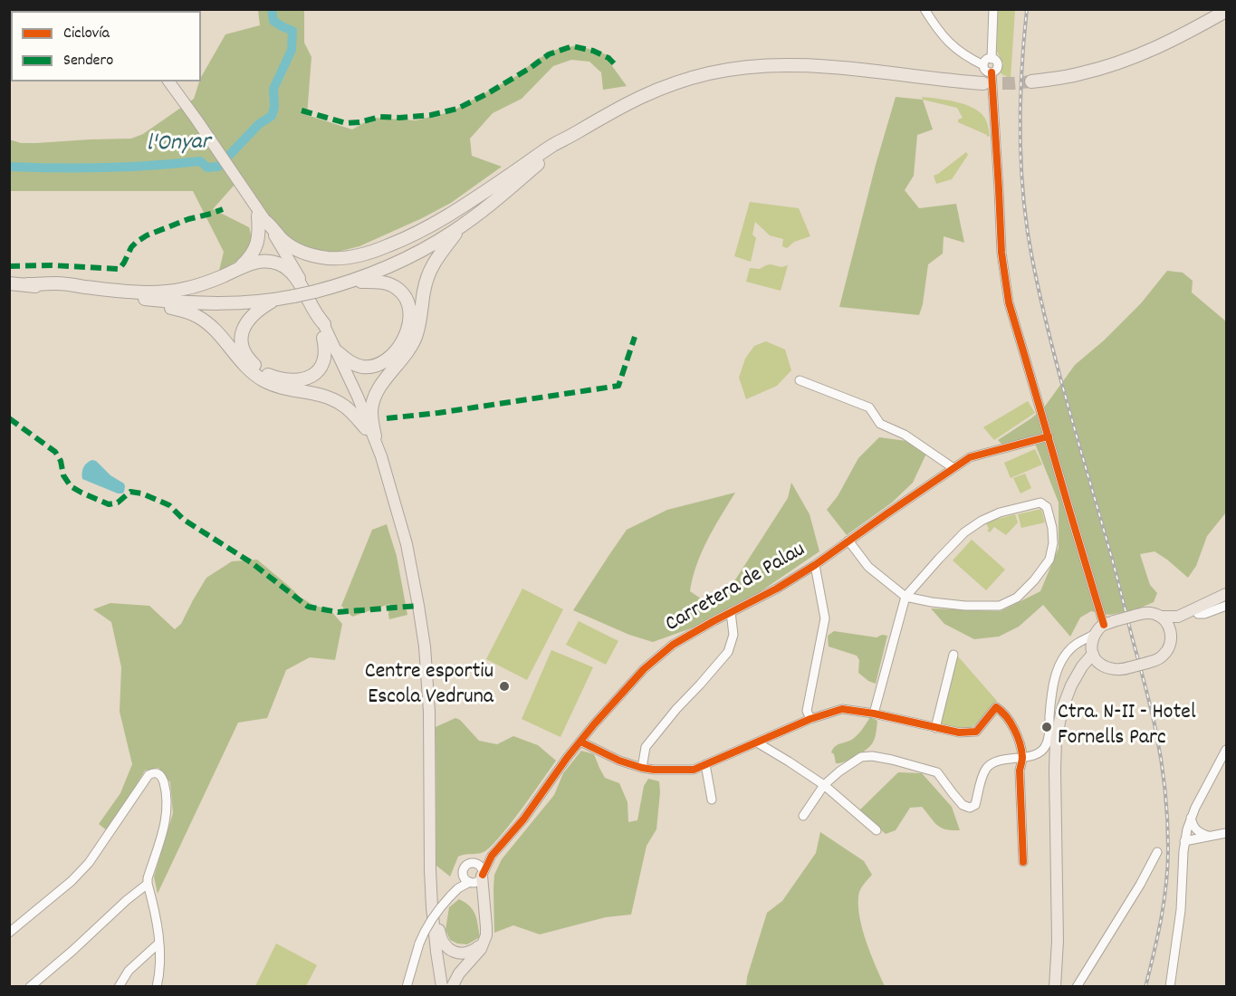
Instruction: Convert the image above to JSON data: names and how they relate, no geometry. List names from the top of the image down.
{
  "streets": {
    "street": ["Carretera de Palau"]
  },
  "water": ["l'Onyar"],
  "places": ["Centre esportiu Escola Vedruna", "Ctra. N-II - Hotel Fornells Parc"],
  "legend": ["Ciclovía", "Sendero"]
}
